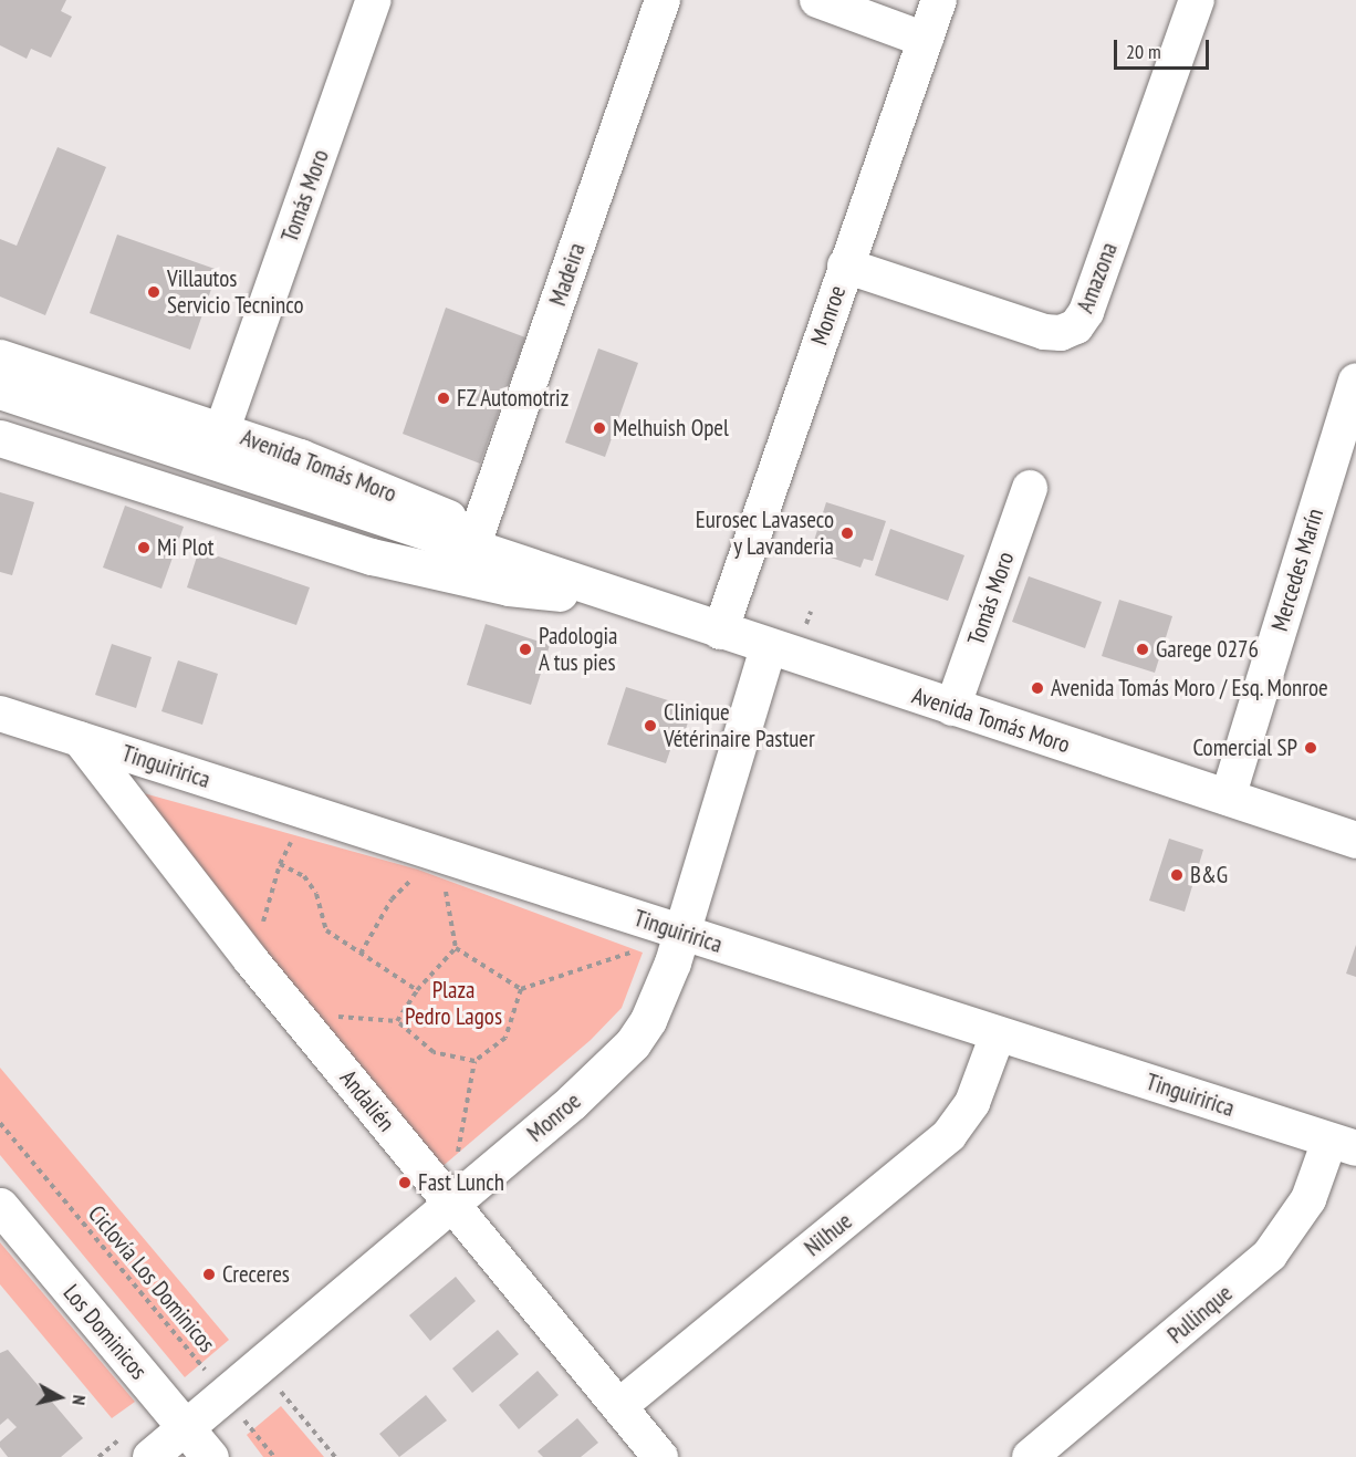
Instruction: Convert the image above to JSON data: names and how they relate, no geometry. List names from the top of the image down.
{
  "streets": {
    "main road": ["Monroe", "Avenida Tomás Moro", "Los Dominicos"],
    "street": [
      "Tomás Moro",
      "Madeira",
      "Amazona",
      "Mercedes Marín",
      "Tinguiririca",
      "Andalién",
      "Nilhue",
      "Pullinque"
    ],
    "path": ["Ciclovía Los Dominicos"]
  },
  "crossings": [
    ["Tomás Moro", "Avenida Tomás Moro"],
    ["Madeira", "Avenida Tomás Moro"],
    ["Amazona", "Monroe"],
    ["Monroe", "Avenida Tomás Moro"],
    ["Monroe", "Tinguiririca"],
    ["Monroe", "Andalién"],
    ["Monroe", "Ciclovía Los Dominicos"],
    ["Monroe", "Los Dominicos"],
    ["Avenida Tomás Moro", "Mercedes Marín"],
    ["Tinguiririca", "Andalién"],
    ["Tinguiririca", "Nilhue"],
    ["Tinguiririca", "Pullinque"],
    ["Andalién", "Nilhue"]
  ],
  "parks": ["Plaza Pedro Lagos"],
  "places": [
    "Villautos Servicio Tecninco",
    "FZ Automotriz",
    "Melhuish Opel",
    "Eurosec Lavaseco y Lavanderia",
    "Mi Plot",
    "Padologia A tus pies",
    "Garege 0276",
    "Avenida Tomás Moro / Esq. Monroe",
    "Clinique Vétérinaire Pastuer",
    "Comercial SP",
    "B&G",
    "Fast Lunch",
    "Creceres"
  ],
  "scale_bar": "20 m",
  "north": "right"
}
